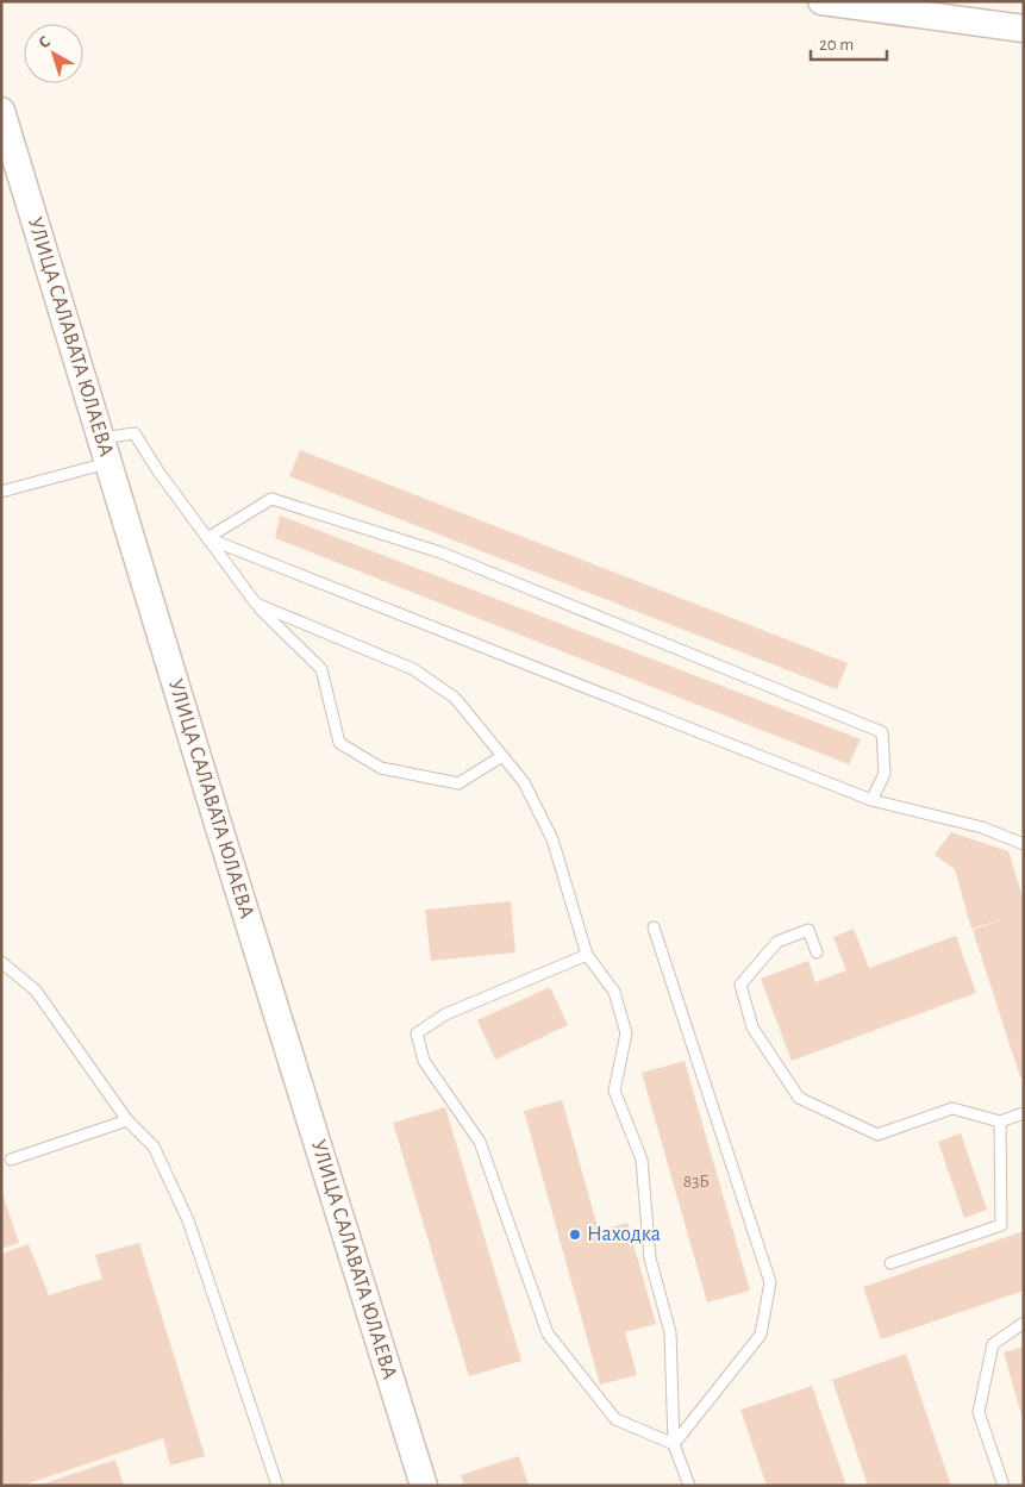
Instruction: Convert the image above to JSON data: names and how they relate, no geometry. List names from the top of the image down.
{
  "streets": {
    "street": ["УЛИЦА САЛАВАТА ЮЛАЕВА"]
  },
  "places": ["Находка"],
  "house_numbers": ["83Б"],
  "scale_bar": "20 m",
  "north": "top left"
}
